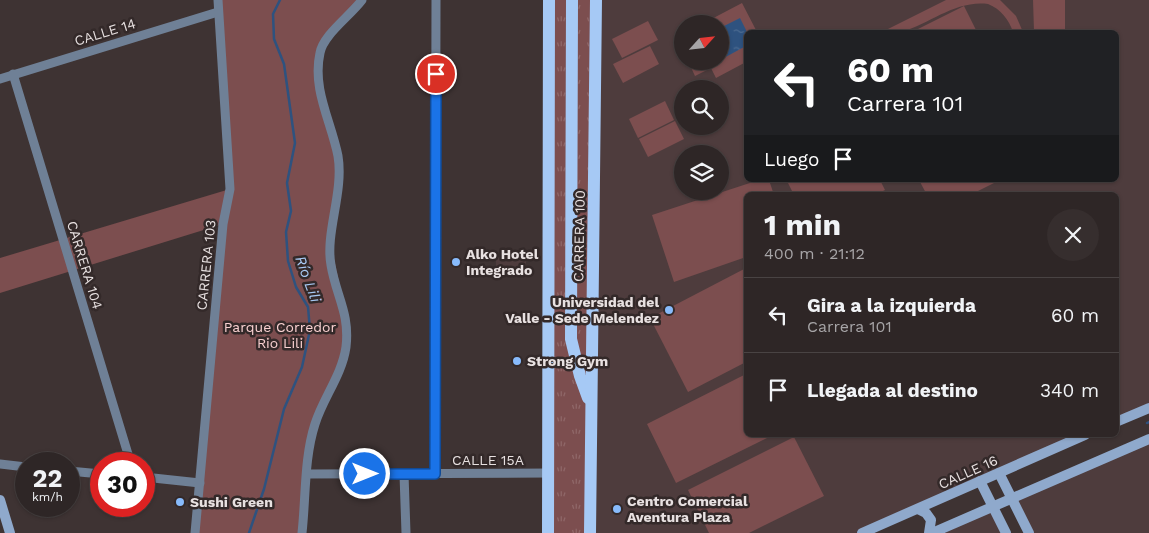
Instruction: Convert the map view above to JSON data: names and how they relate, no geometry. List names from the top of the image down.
{
  "streets": {
    "main road": ["CARRERA 100"],
    "street": [
      "CALLE 14",
      "CARRERA 104",
      "CARRERA 103",
      "CALLE 15A",
      "CALLE 16"
    ]
  },
  "crossings": [
    ["CALLE 14", "CARRERA 104"],
    ["CALLE 14", "CARRERA 103"]
  ],
  "water": ["Río Lili"],
  "parks": ["Parque Corredor Rio Lili"],
  "places": [
    "Alko Hotel Integrado",
    "Universidad del Valle - Sede Melendez",
    "Strong Gym",
    "Sushi Green",
    "Centro Comercial Aventura Plaza"
  ],
  "north": "top right",
  "page": {
    "turn": ["60 m", "Carrera 101"],
    "then": "Luego",
    "heading": ["1 min", "400 m · 21:12"],
    "list": [
      {
        "name": "Gira a la izquierda",
        "note": "Carrera 101",
        "value": "60 m"
      },
      {
        "name": "Llegada al destino",
        "value": "340 m"
      }
    ],
    "speed": "22 km/h",
    "limit": "30"
  }
}
